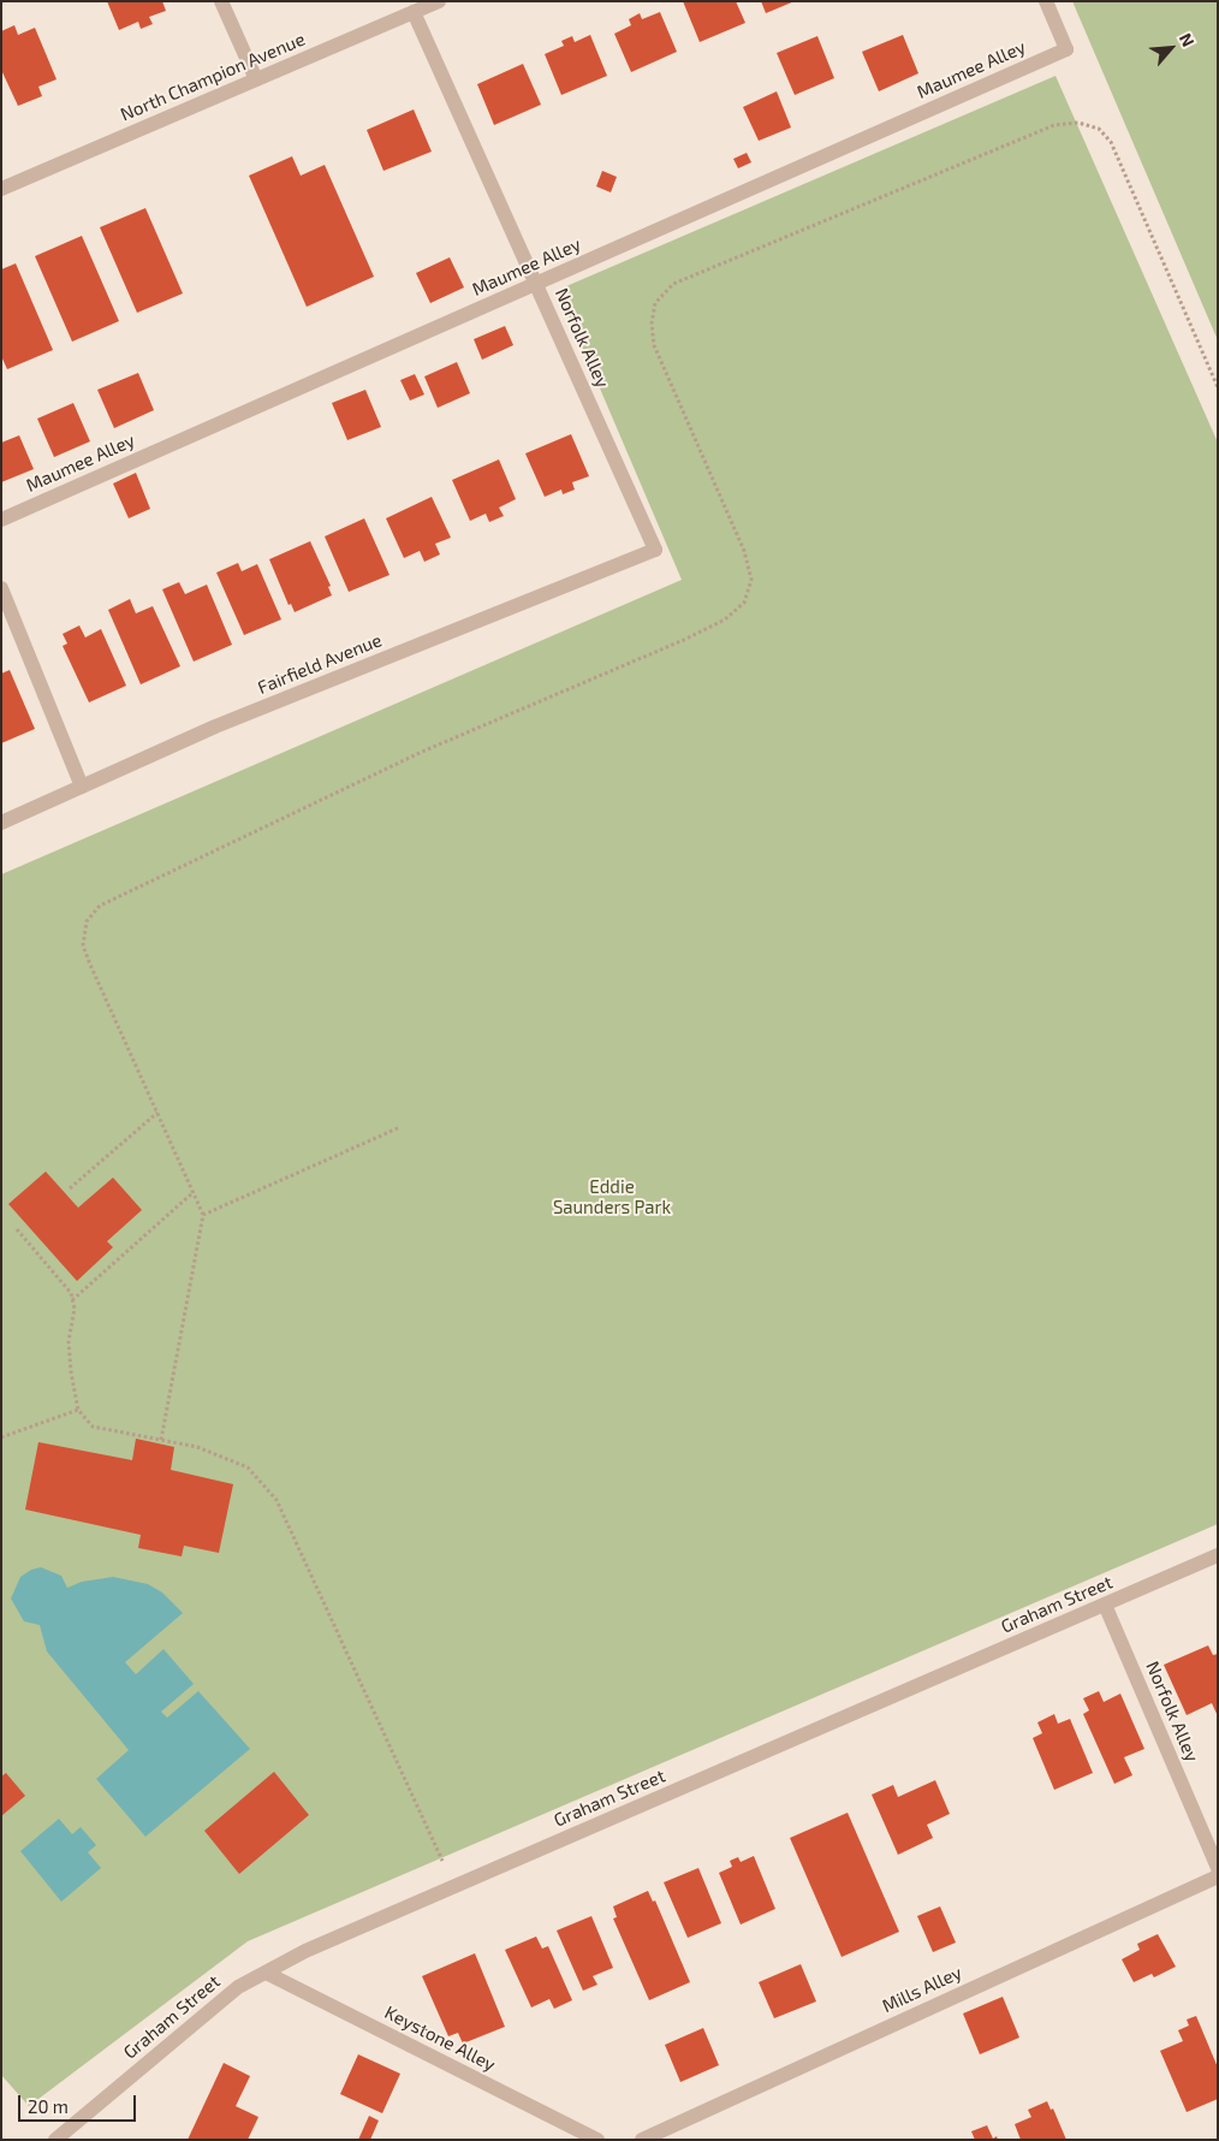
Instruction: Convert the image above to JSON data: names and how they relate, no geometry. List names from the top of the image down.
{
  "streets": {
    "street": [
      "Maumee Alley",
      "North Champion Avenue",
      "Norfolk Alley",
      "Fairfield Avenue",
      "Graham Street",
      "Mills Alley",
      "Keystone Alley"
    ]
  },
  "crossings": [
    ["Maumee Alley", "Norfolk Alley"],
    ["North Champion Avenue", "Norfolk Alley"],
    ["Norfolk Alley", "Fairfield Avenue"],
    ["Norfolk Alley", "Graham Street"],
    ["Graham Street", "Keystone Alley"]
  ],
  "parks": ["Eddie Saunders Park"],
  "scale_bar": "20 m",
  "north": "top right"
}
